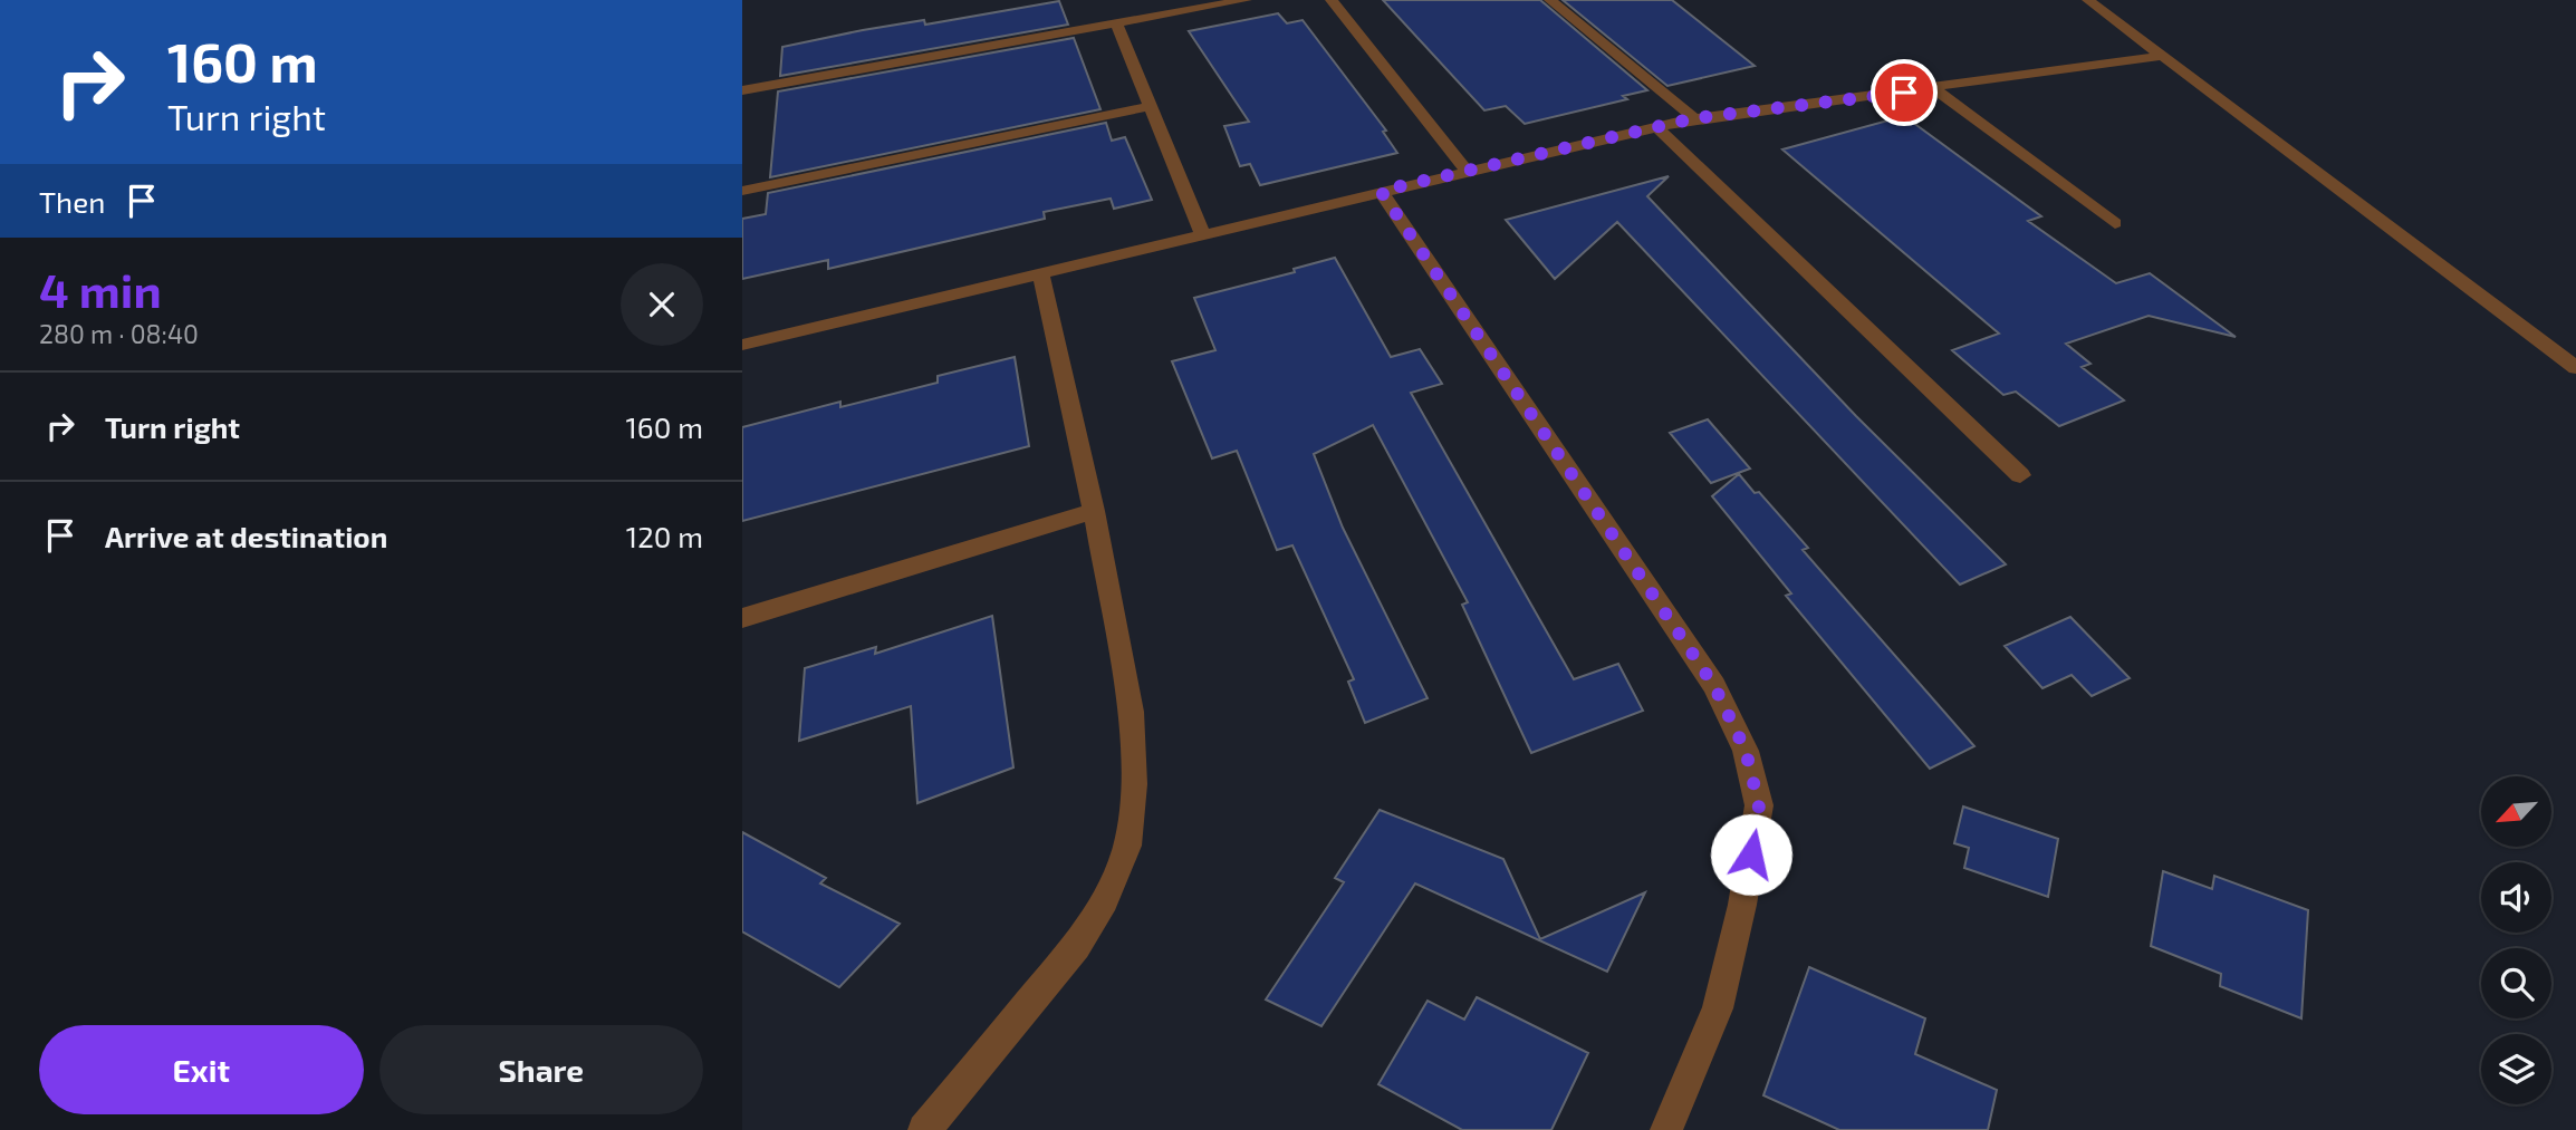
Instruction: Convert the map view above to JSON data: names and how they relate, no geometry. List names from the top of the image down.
{
  "north": "bottom left",
  "page": {
    "turn": ["160 m", "Turn right"],
    "then": "Then",
    "heading": ["4 min", "280 m · 08:40"],
    "list": [
      {
        "name": "Turn right",
        "value": "160 m"
      },
      {
        "name": "Arrive at destination",
        "value": "120 m"
      }
    ],
    "buttons": ["Exit", "Share"]
  }
}
